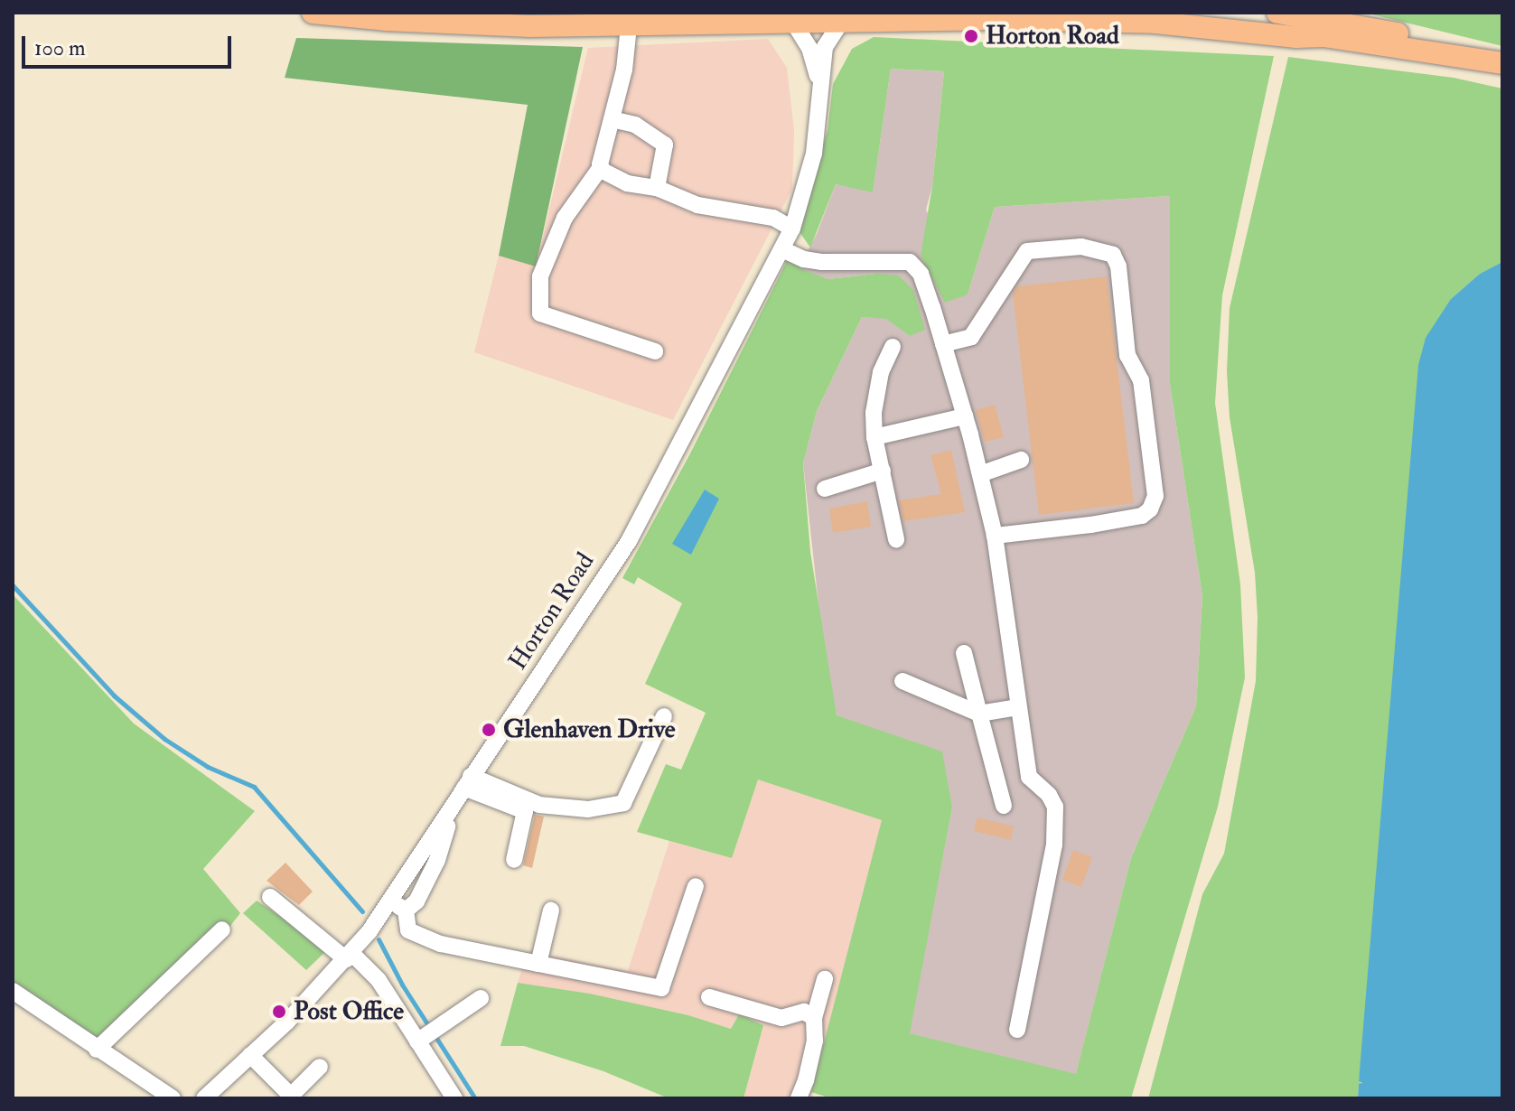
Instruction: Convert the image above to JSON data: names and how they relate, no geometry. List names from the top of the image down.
{
  "streets": {
    "street": ["Horton Road"]
  },
  "places": ["Horton Road", "Glenhaven Drive", "Post Office"],
  "scale_bar": "100 m"
}
